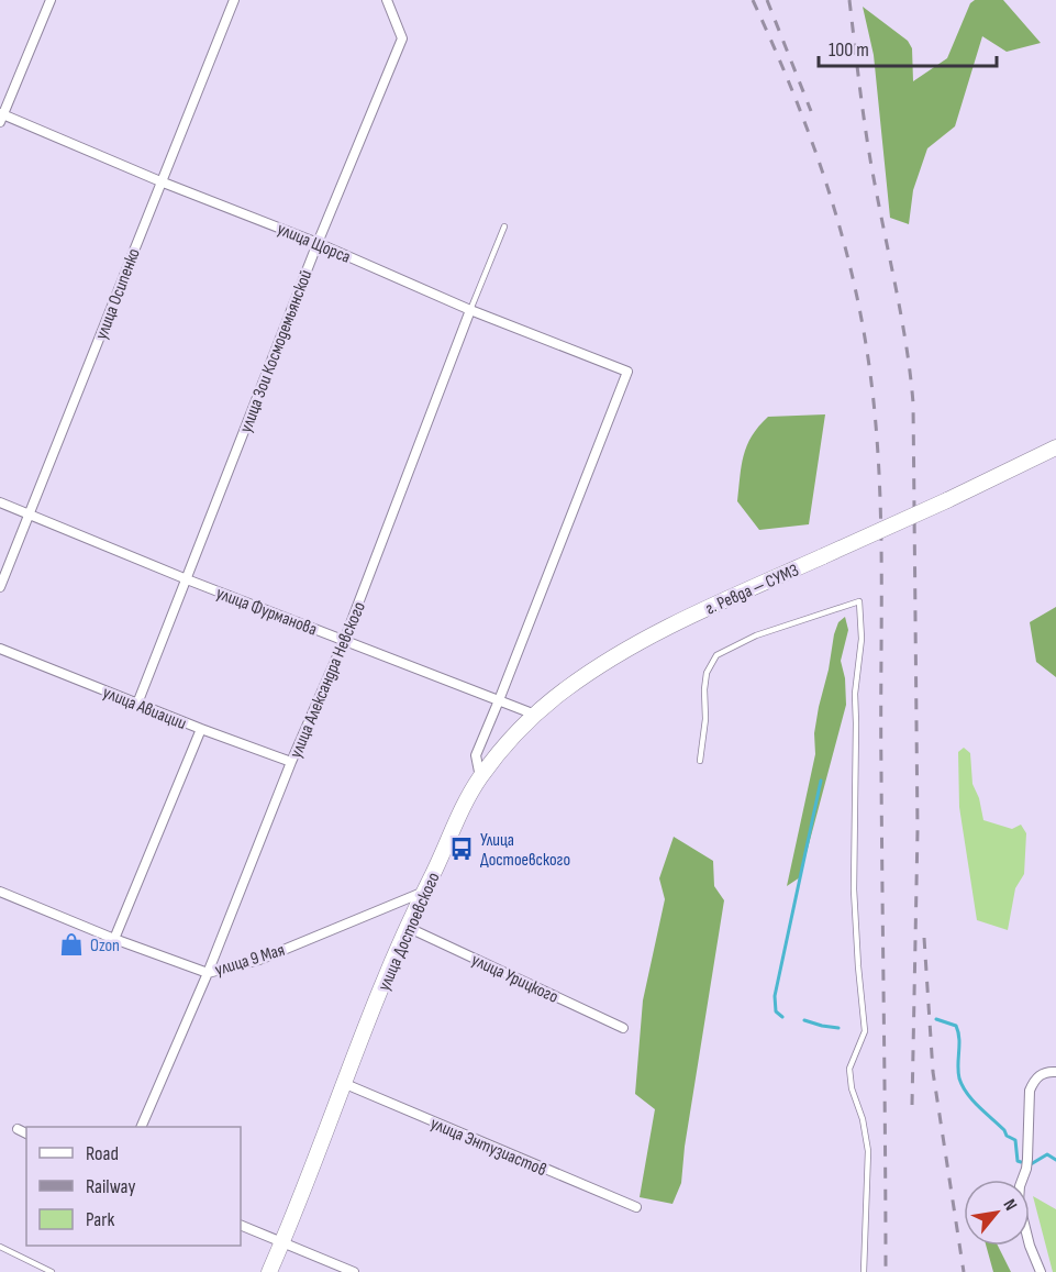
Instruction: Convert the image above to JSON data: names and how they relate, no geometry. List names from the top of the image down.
{
  "streets": {
    "main road": ["г. Ревда — СУМЗ", "улица Достоевского"],
    "street": [
      "улица Щорса",
      "улица Осипенко",
      "улица Зои Космодемьянской",
      "улица Фурманова",
      "улица Александра Невского",
      "улица Авиации",
      "улица 9 Мая",
      "улица Урицкого",
      "улица Энтузиастов"
    ]
  },
  "crossings": [
    ["улица Щорса", "улица Осипенко"],
    ["улица Щорса", "улица Зои Космодемьянской"],
    ["улица Щорса", "улица Александра Невского"],
    ["улица Щорса", "улица Достоевского"],
    ["улица Осипенко", "улица Фурманова"],
    ["улица Зои Космодемьянской", "улица Фурманова"],
    ["улица Зои Космодемьянской", "улица Авиации"],
    ["г. Ревда — СУМЗ", "улица Фурманова"],
    ["г. Ревда — СУМЗ", "улица Достоевского"],
    ["улица Фурманова", "улица Александра Невского"],
    ["улица Фурманова", "улица Достоевского"],
    ["улица Александра Невского", "улица Авиации"],
    ["улица Александра Невского", "улица 9 Мая"],
    ["улица Достоевского", "улица 9 Мая"],
    ["улица Достоевского", "улица Урицкого"],
    ["улица Достоевского", "улица Энтузиастов"]
  ],
  "places": {
    "bus stop": ["Улица Достоевского"],
    "shop": ["Ozon"]
  },
  "legend": ["Road", "Railway", "Park"],
  "scale_bar": "100 m",
  "north": "top right"
}
